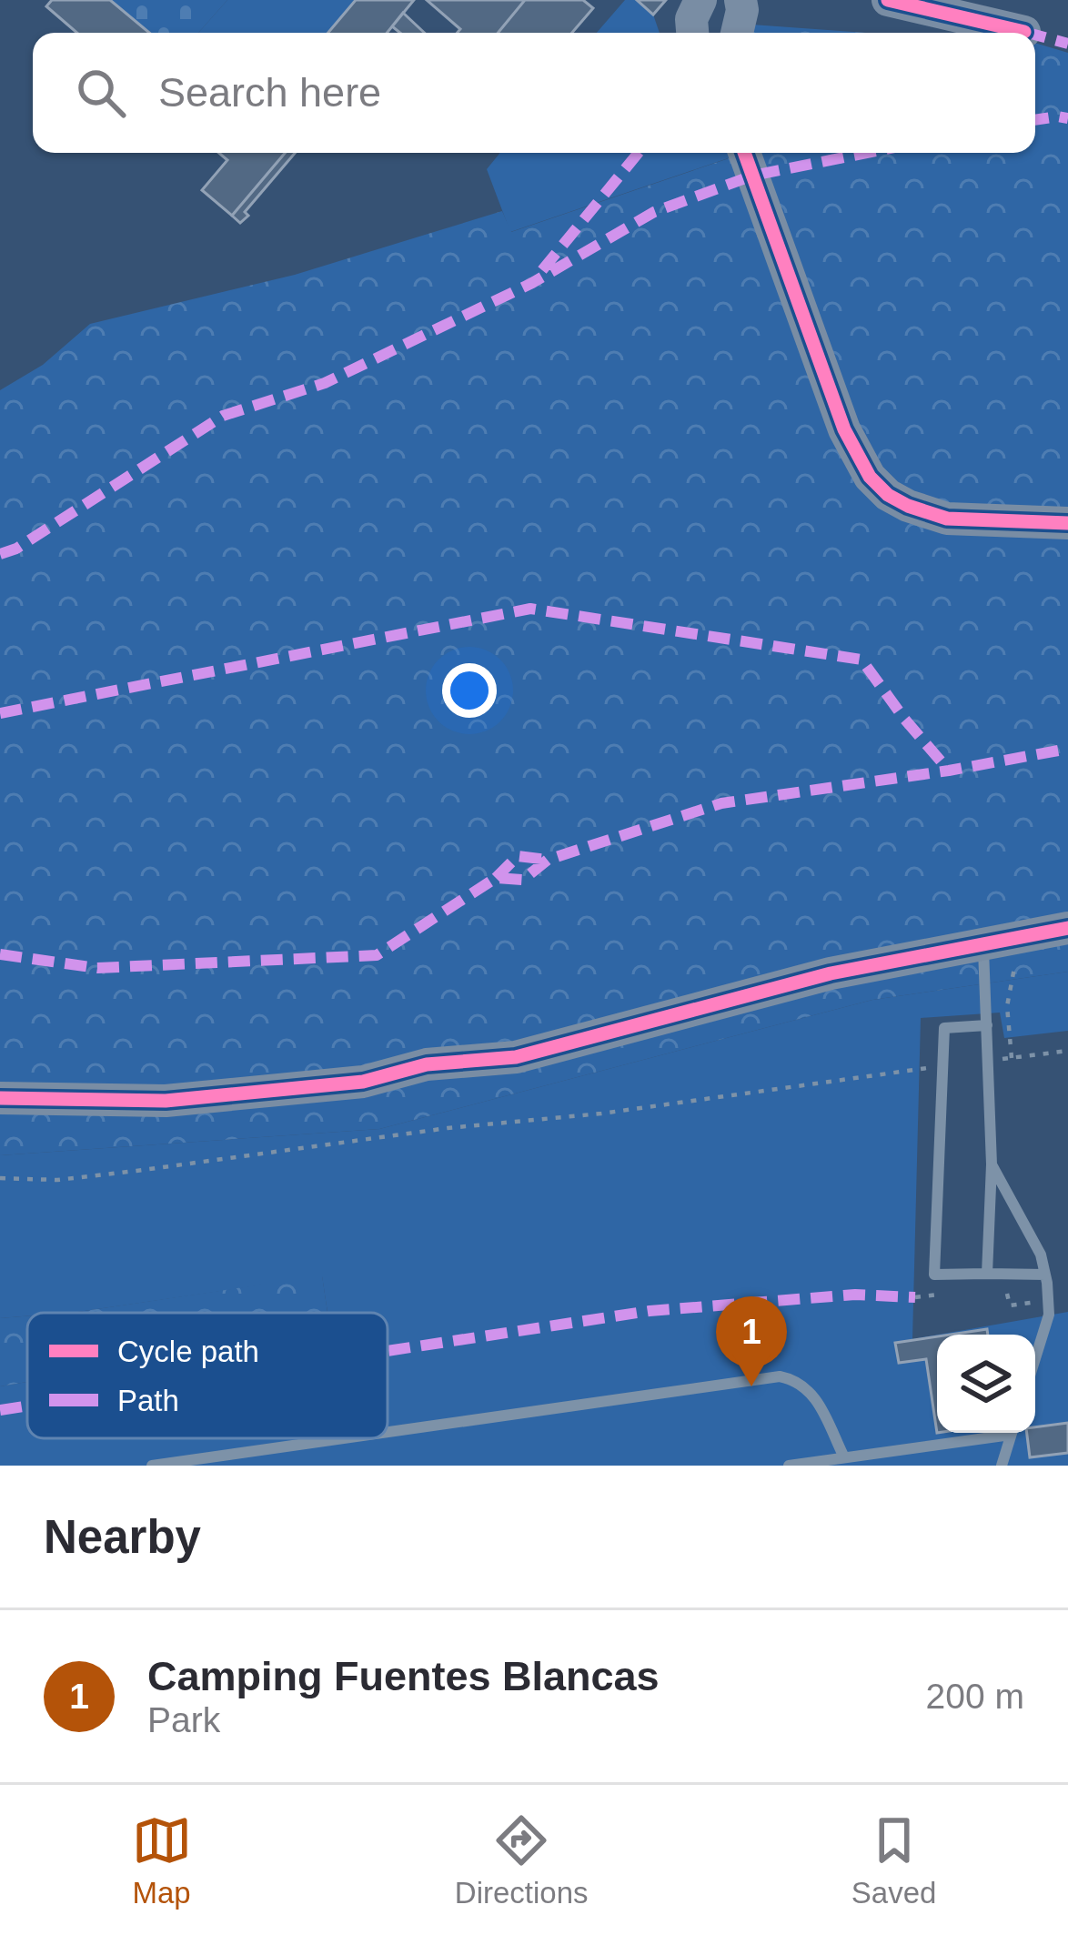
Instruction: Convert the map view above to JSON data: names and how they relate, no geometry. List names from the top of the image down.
{
  "legend": ["Cycle path", "Path"],
  "page": {
    "search": "Search here",
    "pins": "1",
    "heading": "Nearby",
    "list": [
      {
        "mark": "1",
        "name": "Camping Fuentes Blancas",
        "note": "Park",
        "value": "200 m"
      }
    ],
    "nav": ["Map", "Directions", "Saved"]
  }
}
